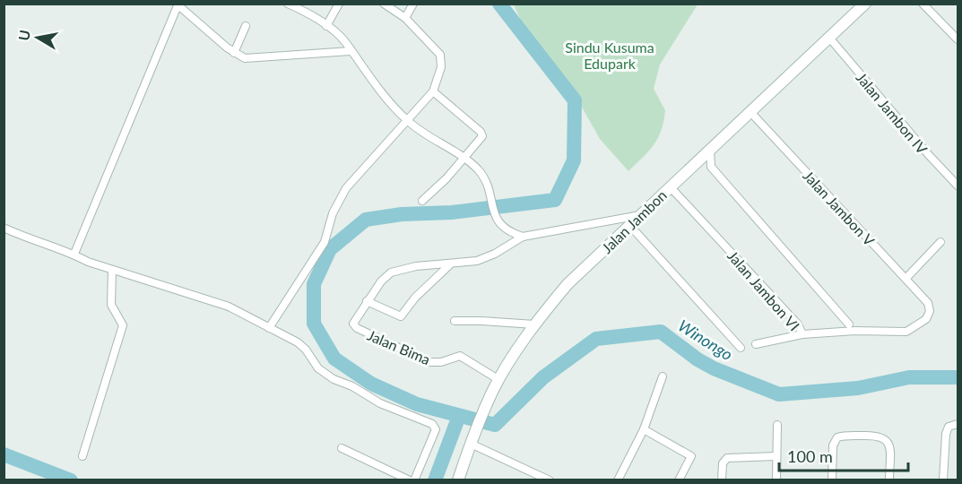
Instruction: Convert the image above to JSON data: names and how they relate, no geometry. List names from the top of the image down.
{
  "streets": {
    "main road": ["Jalan Jambon"],
    "street": [
      "Jalan Jambon IV",
      "Jalan Jambon V",
      "Jalan Jambon VI",
      "Jalan Bima"
    ]
  },
  "crossings": [
    ["Jalan Jambon IV", "Jalan Jambon"],
    ["Jalan Jambon V", "Jalan Jambon"],
    ["Jalan Jambon V", "Jalan Jambon VI"],
    ["Jalan Jambon", "Jalan Jambon VI"],
    ["Jalan Jambon", "Jalan Bima"]
  ],
  "water": ["Winongo"],
  "parks": ["Sindu Kusuma Edupark"],
  "scale_bar": "100 m",
  "north": "left"
}
